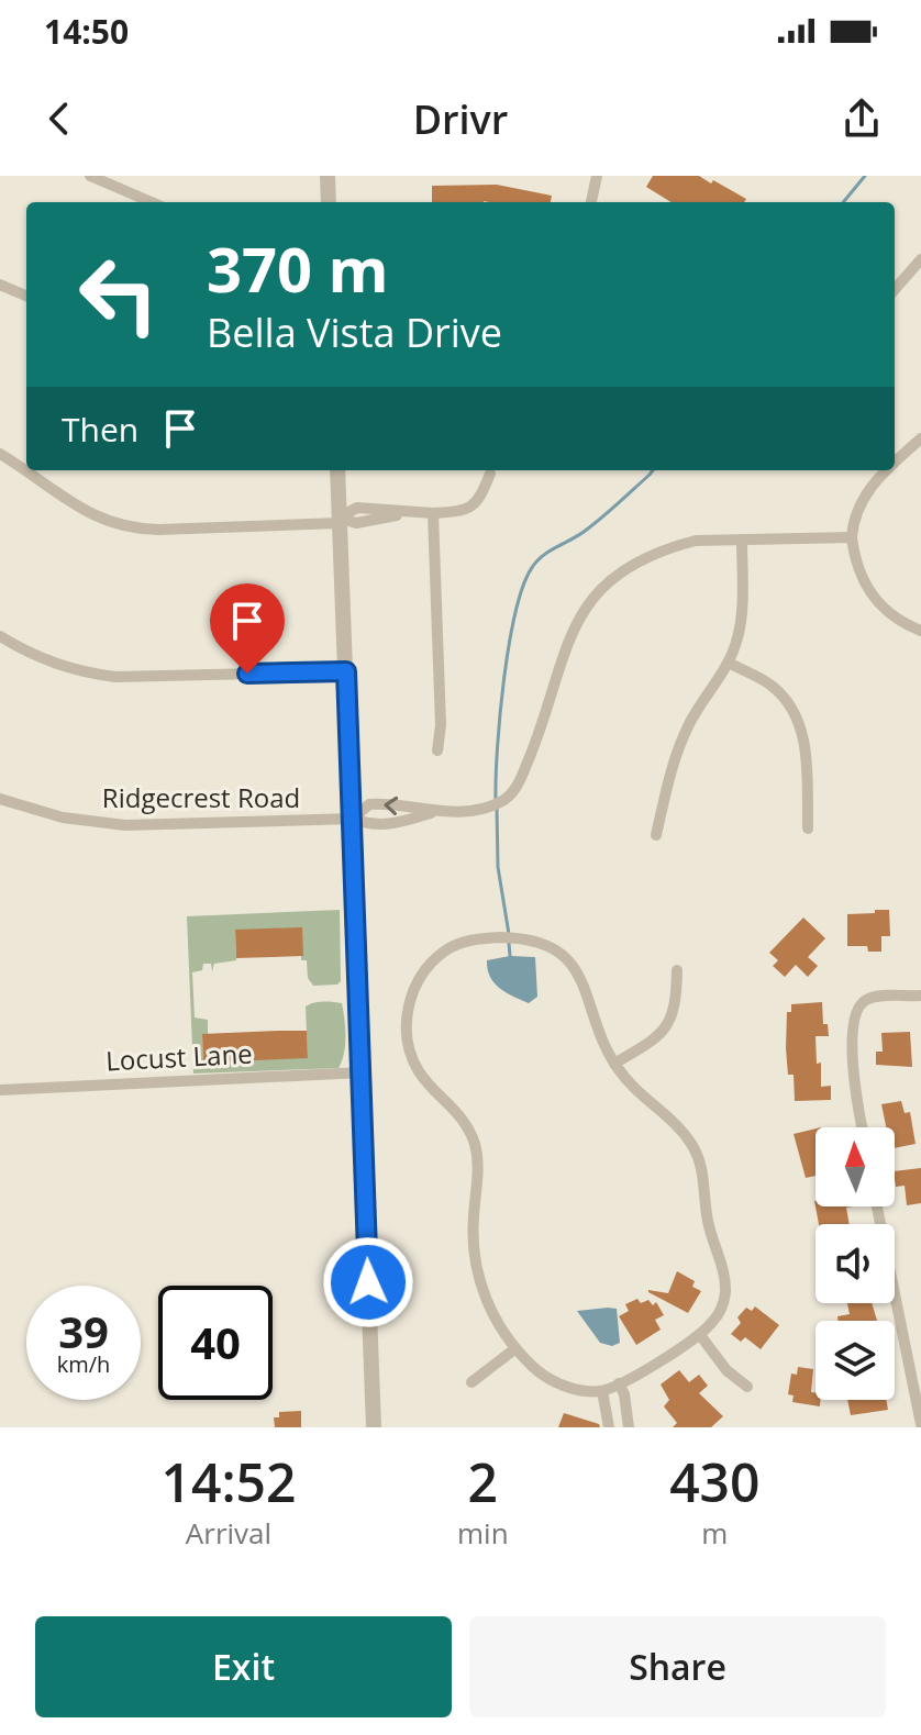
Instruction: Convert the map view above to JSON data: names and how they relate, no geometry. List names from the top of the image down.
{
  "streets": {
    "street": ["Ridgecrest Road", "Locust Lane"]
  },
  "north": "top",
  "page": {
    "status": "14:50",
    "header": "Drivr",
    "turn": ["370 m", "Bella Vista Drive"],
    "then": "Then",
    "speed": "39 km/h",
    "limit": "40",
    "eta": [
      "14:52",
      "Arrival",
      "2",
      "min",
      "430",
      "m"
    ],
    "buttons": ["Exit", "Share"]
  }
}
